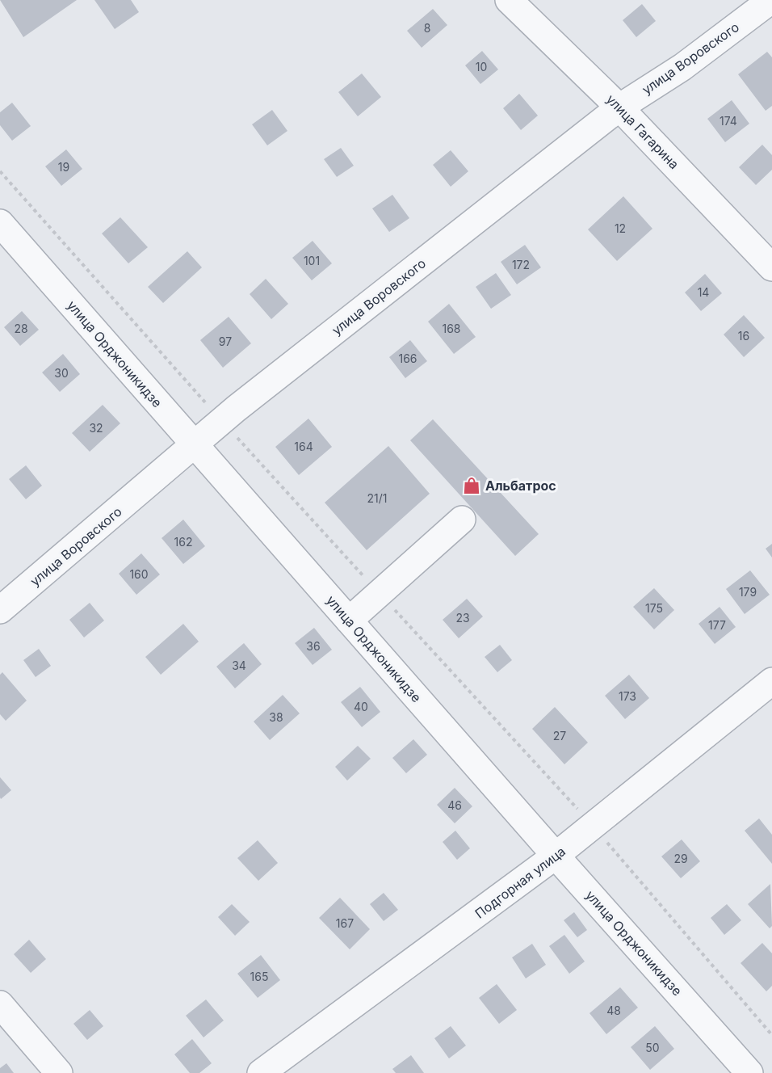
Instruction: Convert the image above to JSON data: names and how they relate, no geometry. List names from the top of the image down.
{
  "streets": {
    "street": [
      "улица Воровского",
      "улица Гагарина",
      "улица Орджоникидзе",
      "Подгорная улица"
    ]
  },
  "crossings": [
    ["улица Воровского", "улица Гагарина"],
    ["улица Воровского", "улица Орджоникидзе"],
    ["улица Орджоникидзе", "Подгорная улица"]
  ],
  "places": {
    "shop": ["Альбатрос"]
  },
  "house_numbers": [
    "8",
    "10",
    "174",
    "19",
    "12",
    "101",
    "172",
    "14",
    "28",
    "168",
    "16",
    "97",
    "166",
    "30",
    "32",
    "164",
    "21/1",
    "162",
    "160",
    "179",
    "175",
    "23",
    "177",
    "36",
    "34",
    "173",
    "40",
    "38",
    "27",
    "46",
    "29",
    "167",
    "165",
    "48",
    "50"
  ]
}
